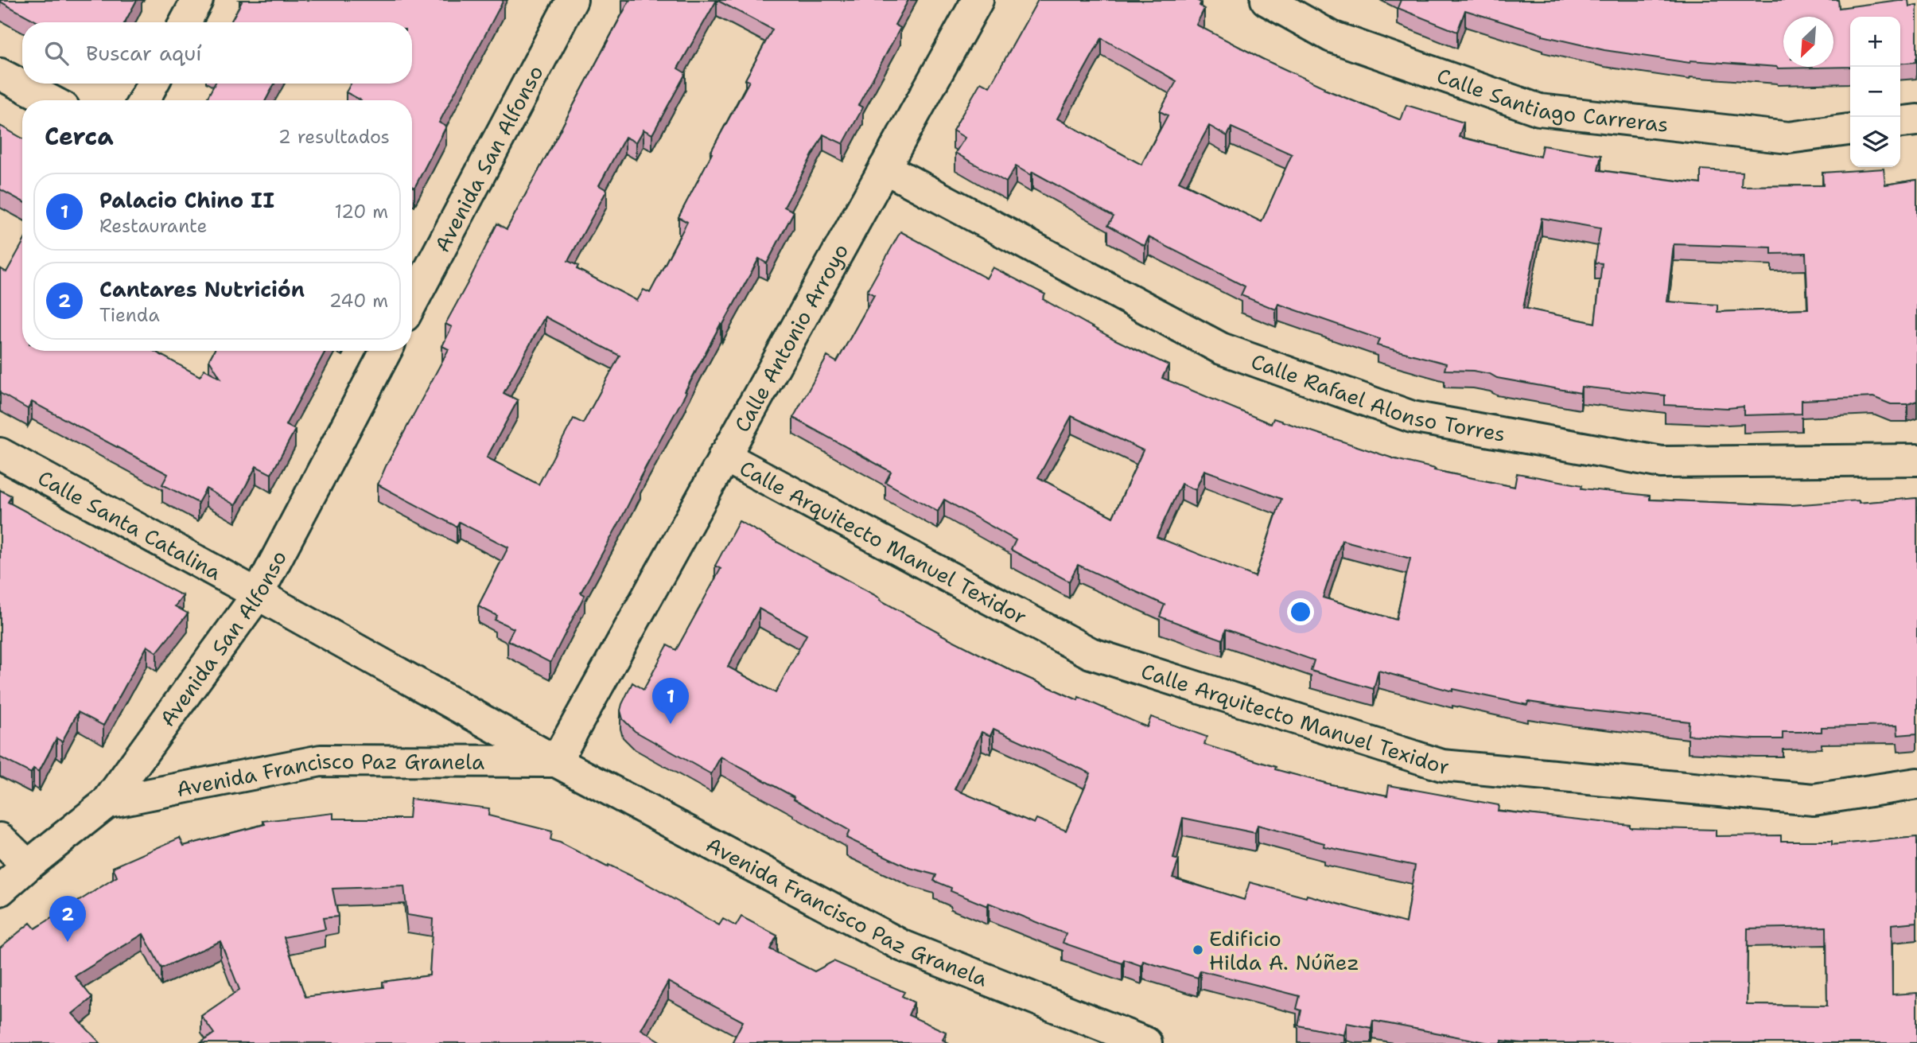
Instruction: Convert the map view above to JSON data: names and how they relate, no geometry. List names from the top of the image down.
{
  "streets": {
    "street": [
      "Calle Santiago Carreras",
      "Avenida San Alfonso",
      "Calle Antonio Arroyo",
      "Calle Rafael Alonso Torres",
      "Calle Santa Catalina",
      "Calle Arquitecto Manuel Texidor",
      "Avenida Francisco Paz Granela"
    ]
  },
  "crossings": [
    ["Avenida San Alfonso", "Calle Santa Catalina"],
    ["Avenida San Alfonso", "Avenida Francisco Paz Granela"],
    ["Calle Antonio Arroyo", "Calle Rafael Alonso Torres"],
    ["Calle Antonio Arroyo", "Calle Arquitecto Manuel Texidor"],
    ["Calle Antonio Arroyo", "Avenida Francisco Paz Granela"],
    ["Calle Santa Catalina", "Avenida Francisco Paz Granela"]
  ],
  "places": ["Edificio Hilda A. Núñez"],
  "north": "bottom left",
  "page": {
    "map_buttons": ["+", "−"],
    "search": "Buscar aquí",
    "heading": ["Cerca", "2 resultados"],
    "list": [
      {
        "mark": "1",
        "name": "Palacio Chino II",
        "note": "Restaurante",
        "value": "120 m"
      },
      {
        "mark": "2",
        "name": "Cantares Nutrición",
        "note": "Tienda",
        "value": "240 m"
      }
    ],
    "pins": ["1", "2"]
  }
}
